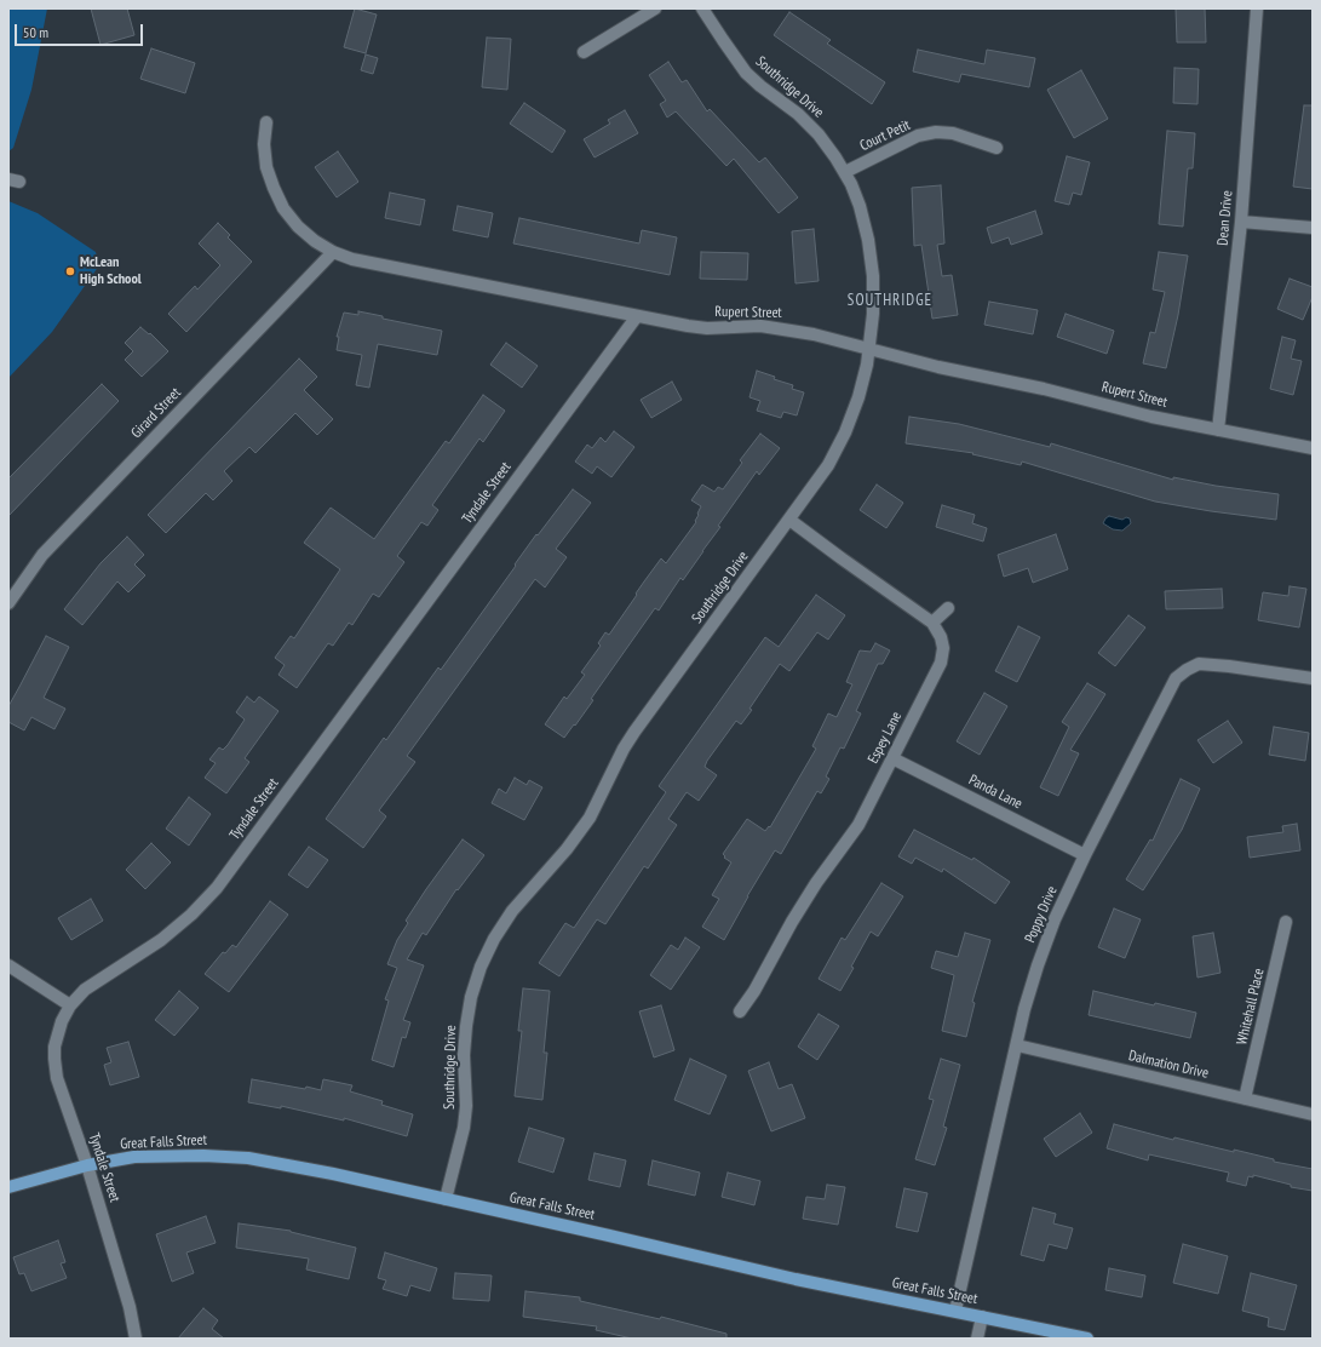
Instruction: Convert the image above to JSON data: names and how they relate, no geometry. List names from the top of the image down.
{
  "streets": {
    "main road": ["Great Falls Street"],
    "street": [
      "Southridge Drive",
      "Court Petit",
      "Dean Drive",
      "Rupert Street",
      "Girard Street",
      "Tyndale Street",
      "Espey Lane",
      "Panda Lane",
      "Poppy Drive",
      "Whitehall Place",
      "Dalmation Drive"
    ]
  },
  "crossings": [
    ["Southridge Drive", "Court Petit"],
    ["Southridge Drive", "Rupert Street"],
    ["Southridge Drive", "Espey Lane"],
    ["Southridge Drive", "Great Falls Street"],
    ["Dean Drive", "Rupert Street"],
    ["Rupert Street", "Girard Street"],
    ["Rupert Street", "Tyndale Street"],
    ["Tyndale Street", "Great Falls Street"],
    ["Espey Lane", "Panda Lane"],
    ["Panda Lane", "Poppy Drive"],
    ["Poppy Drive", "Dalmation Drive"],
    ["Poppy Drive", "Great Falls Street"],
    ["Whitehall Place", "Dalmation Drive"]
  ],
  "districts": ["SOUTHRIDGE"],
  "places": ["McLean High School"],
  "scale_bar": "50 m"
}
